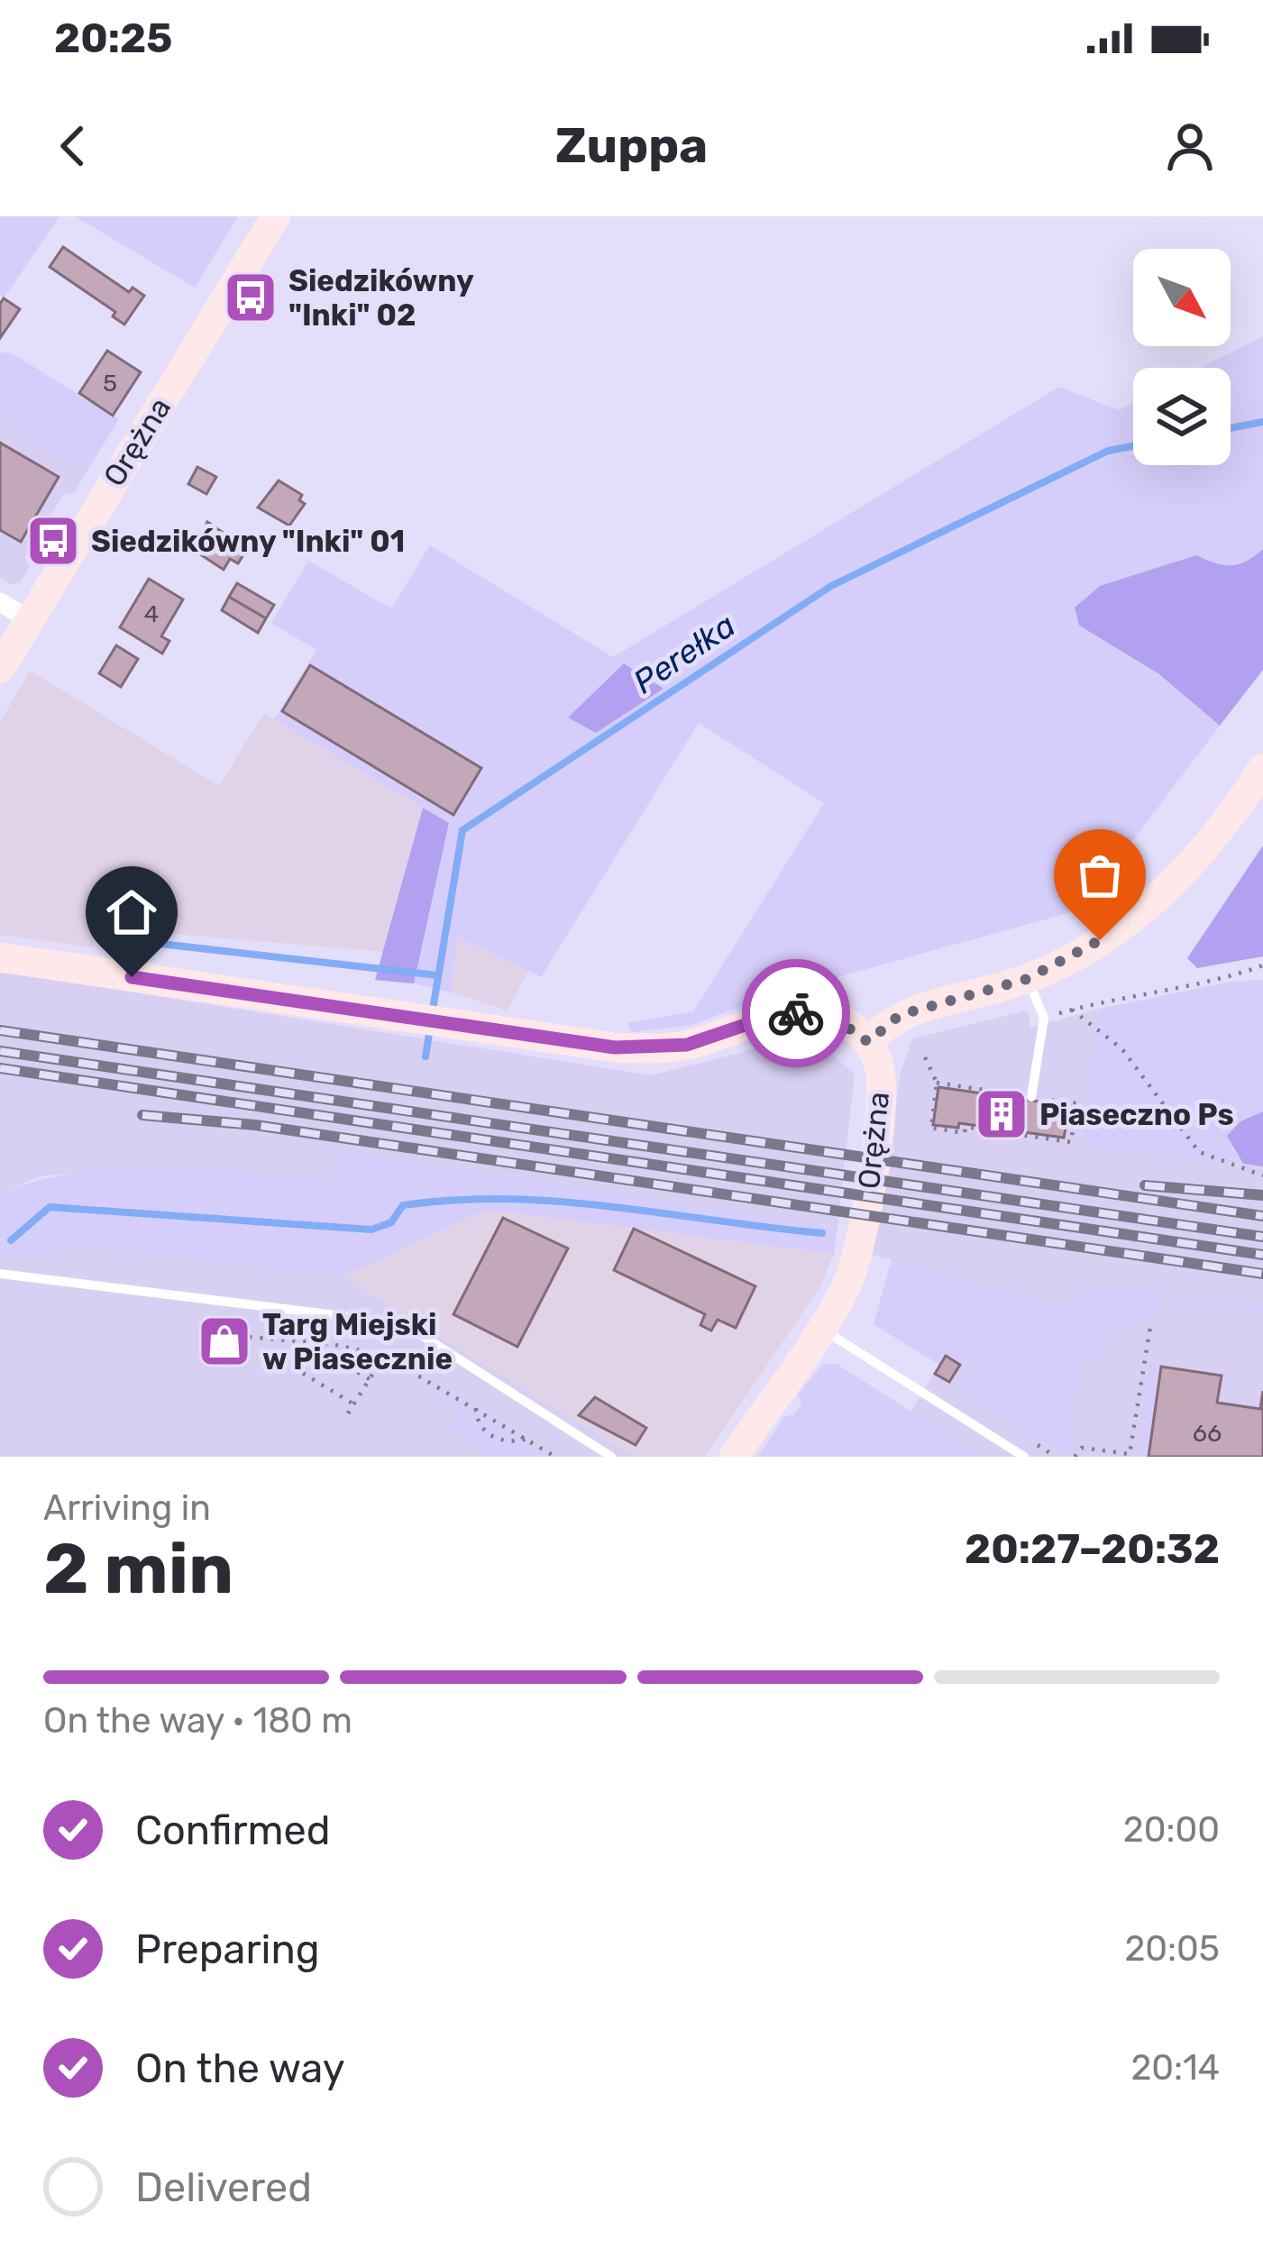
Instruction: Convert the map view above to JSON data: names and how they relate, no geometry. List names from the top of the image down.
{
  "streets": {
    "street": ["Orężna"]
  },
  "water": ["Perełka"],
  "places": {
    "bus stop": ["Siedzikówny \"Inki\" 02", "Siedzikówny \"Inki\" 01"],
    "building": ["Piaseczno Ps"],
    "shop": ["Targ Miejski w Piasecznie"]
  },
  "house_numbers": ["5", "4", "66"],
  "north": "bottom right",
  "page": {
    "status": "20:25",
    "header": "Zuppa",
    "heading": ["2 min", "Arriving in", "20:27–20:32"],
    "bar": "On the way · 180 m",
    "list": [
      ["Confirmed", "20:00"],
      ["Preparing", "20:05"],
      ["On the way", "20:14"],
      "Delivered"
    ]
  }
}
